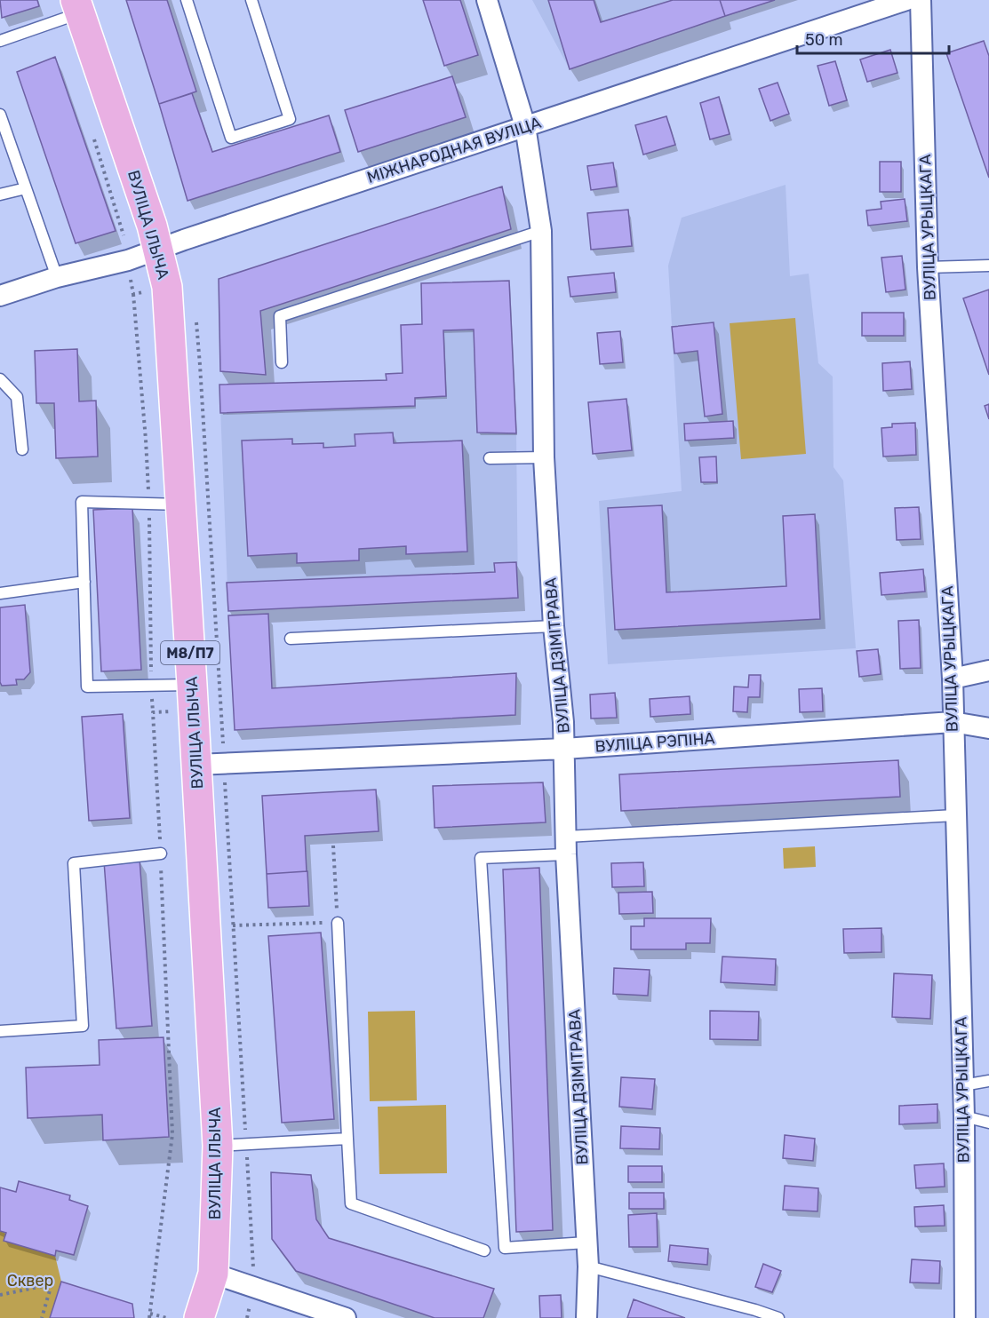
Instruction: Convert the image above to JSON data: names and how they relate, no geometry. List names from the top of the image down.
{
  "streets": {
    "main road": ["ВУЛІЦА ІЛЬІЧА", "М8/П7"],
    "street": [
      "МІЖНАРОДНАЯ ВУЛІЦА",
      "ВУЛІЦА УРЫЦКАГА",
      "ВУЛІЦА ДЗІМІТРАВА",
      "ВУЛІЦА РЭПІНА"
    ]
  },
  "crossings": [
    ["МІЖНАРОДНАЯ ВУЛІЦА", "ВУЛІЦА ІЛЬІЧА"],
    ["МІЖНАРОДНАЯ ВУЛІЦА", "ВУЛІЦА ДЗІМІТРАВА"],
    ["ВУЛІЦА ІЛЬІЧА", "ВУЛІЦА РЭПІНА"],
    ["ВУЛІЦА УРЫЦКАГА", "ВУЛІЦА РЭПІНА"],
    ["ВУЛІЦА ДЗІМІТРАВА", "ВУЛІЦА РЭПІНА"]
  ],
  "parks": ["Сквер"],
  "scale_bar": "50 m"
}
